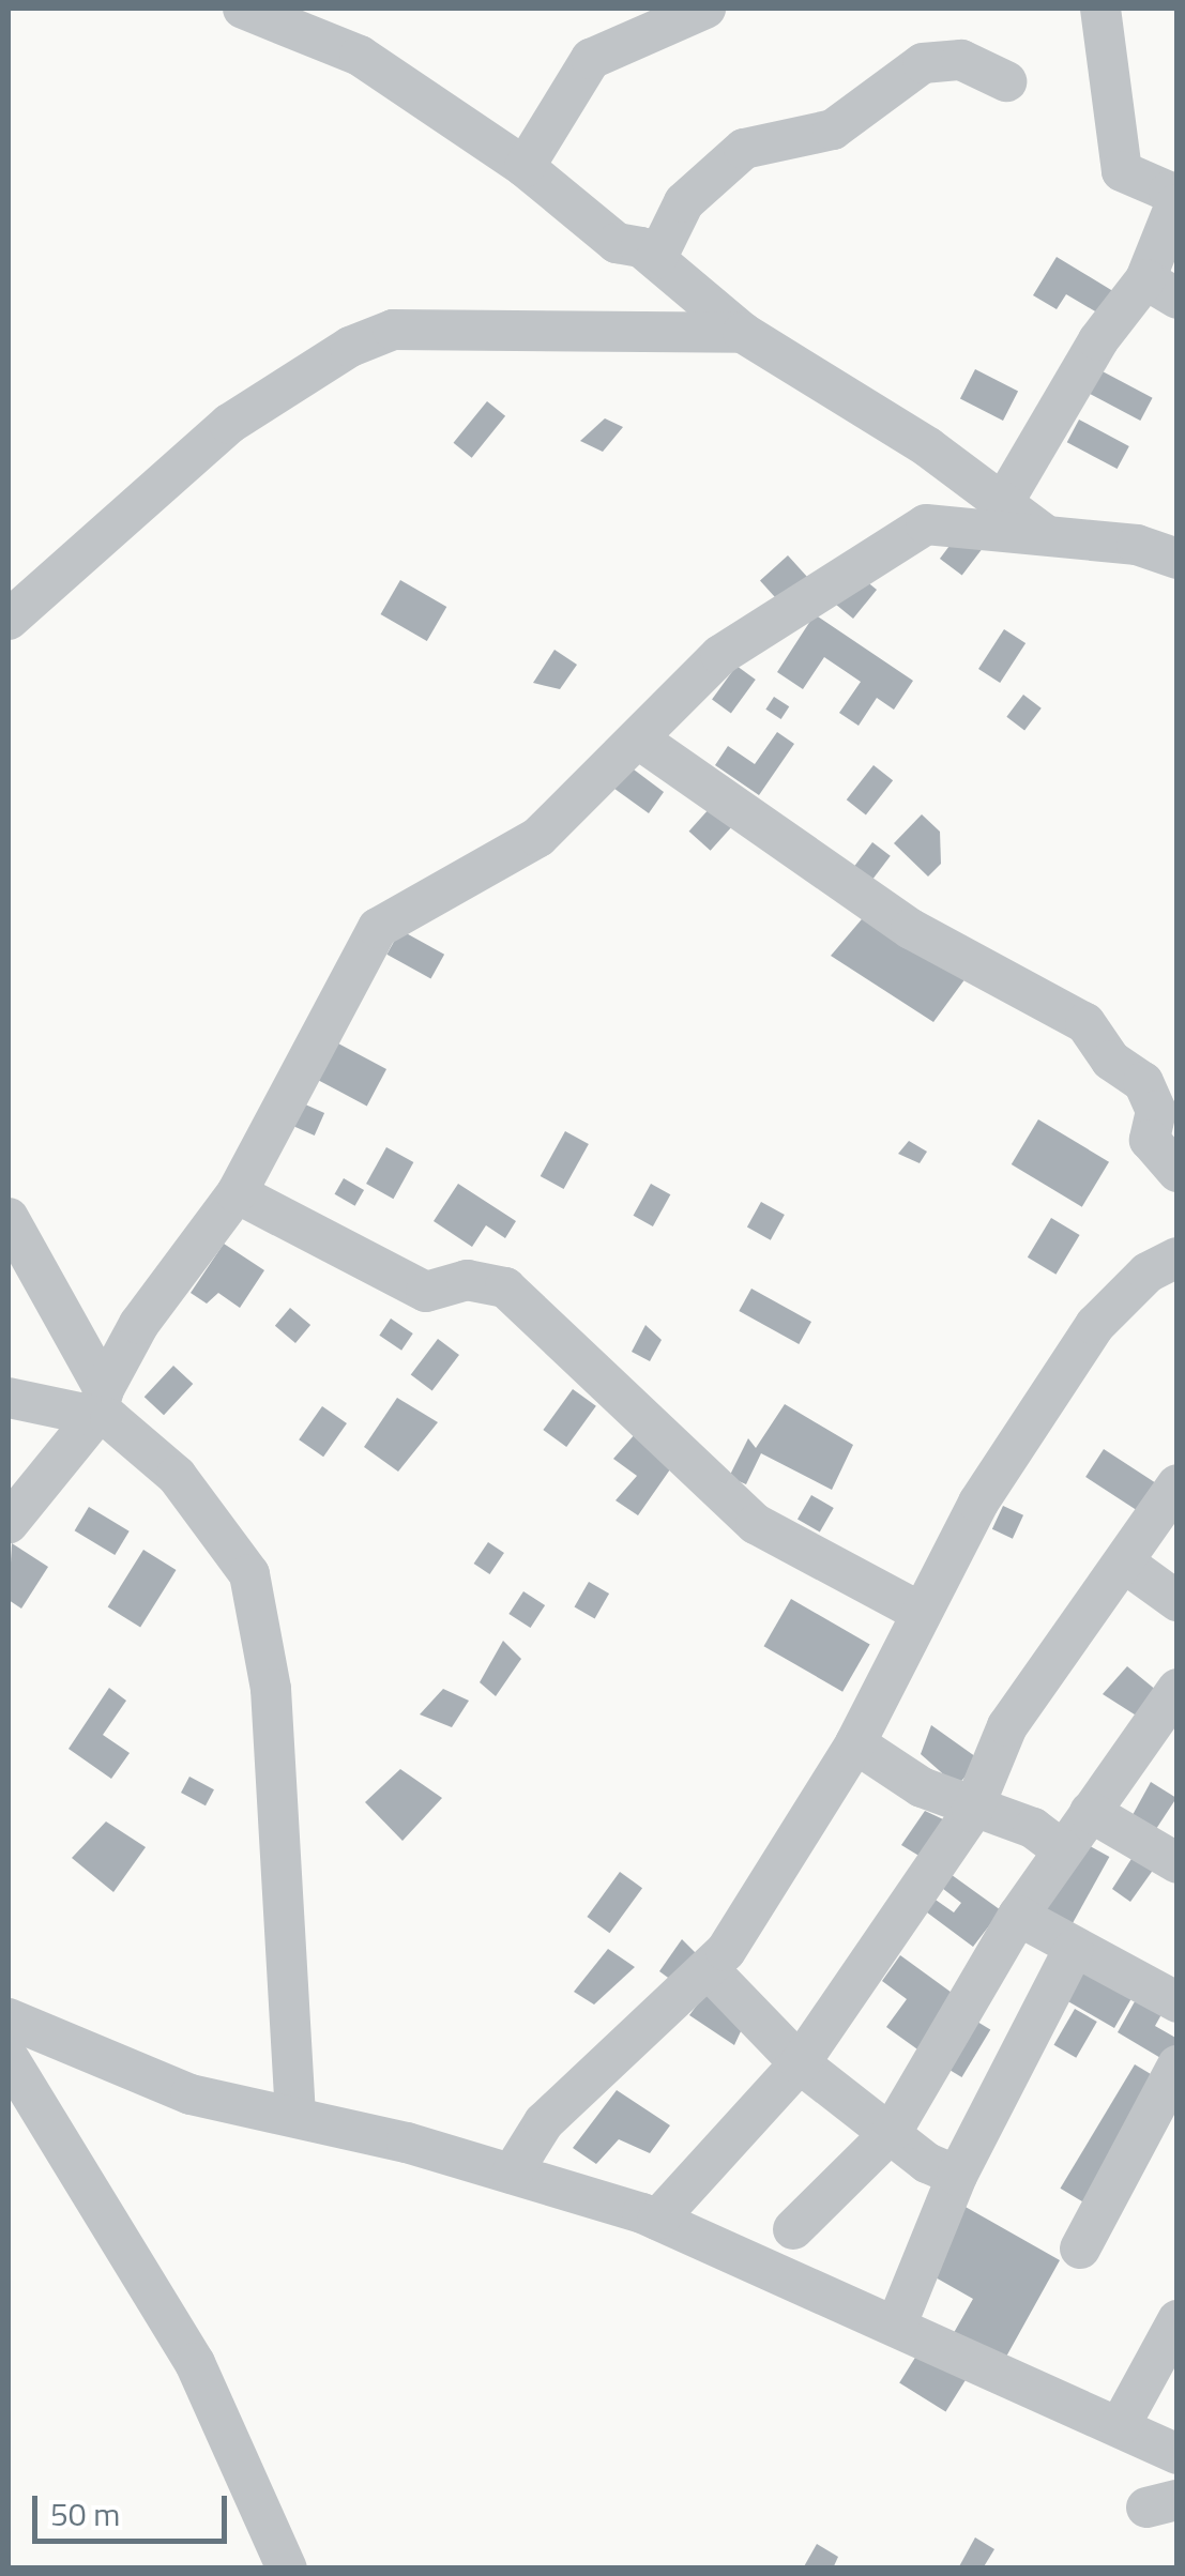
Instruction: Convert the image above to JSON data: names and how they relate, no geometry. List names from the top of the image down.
{
  "scale_bar": "50 m"
}
